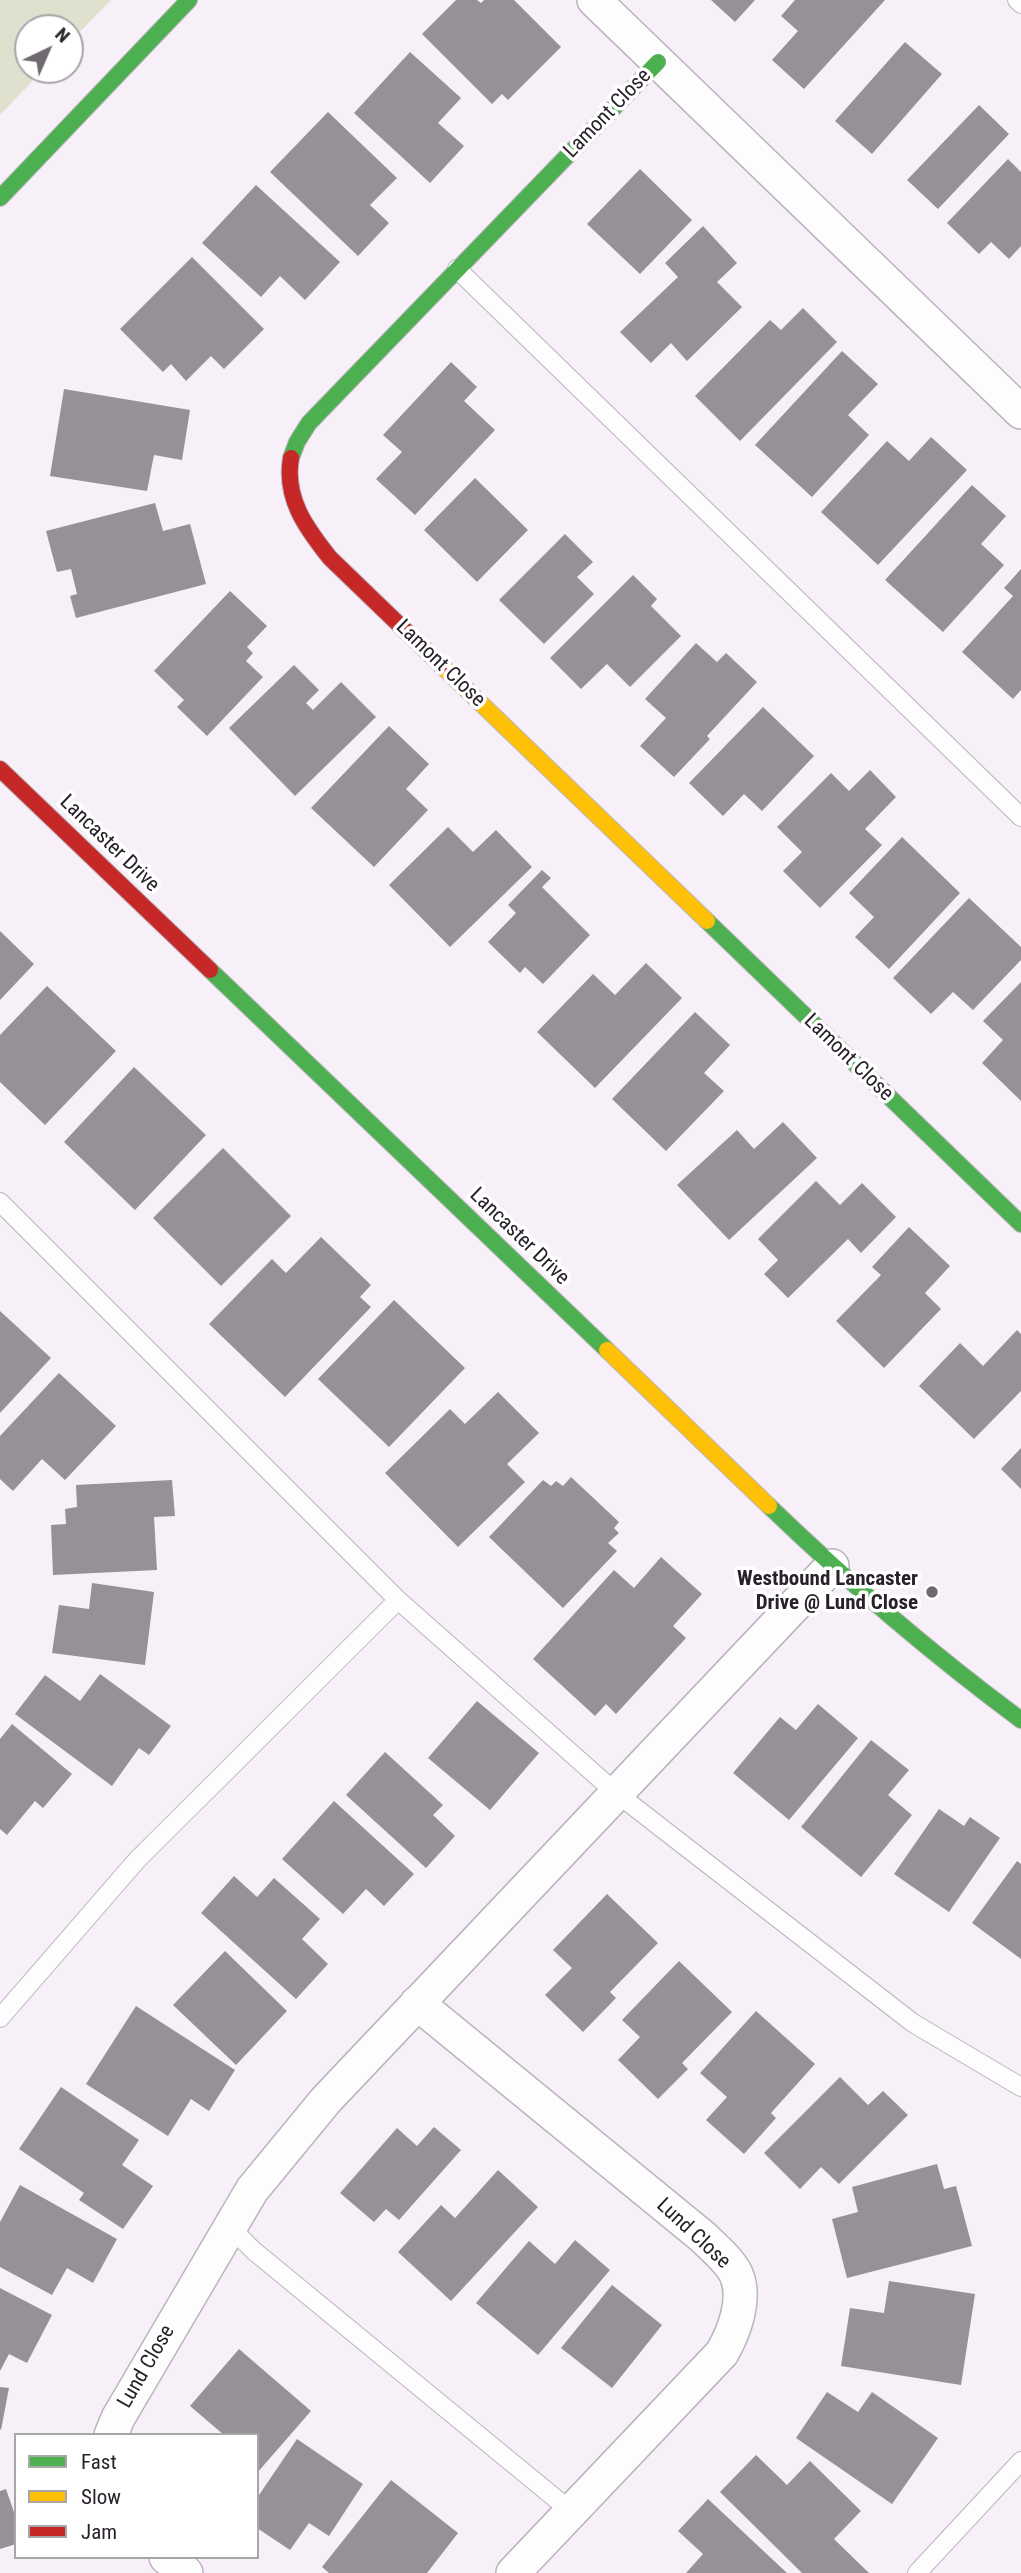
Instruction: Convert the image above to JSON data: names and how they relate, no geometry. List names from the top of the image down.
{
  "streets": {
    "street": ["Lamont Close", "Lancaster Drive", "Lund Close"]
  },
  "crossings": [
    ["Lancaster Drive", "Lund Close"]
  ],
  "places": ["Westbound Lancaster Drive @ Lund Close"],
  "legend": ["Fast", "Slow", "Jam"],
  "north": "top right"
}
